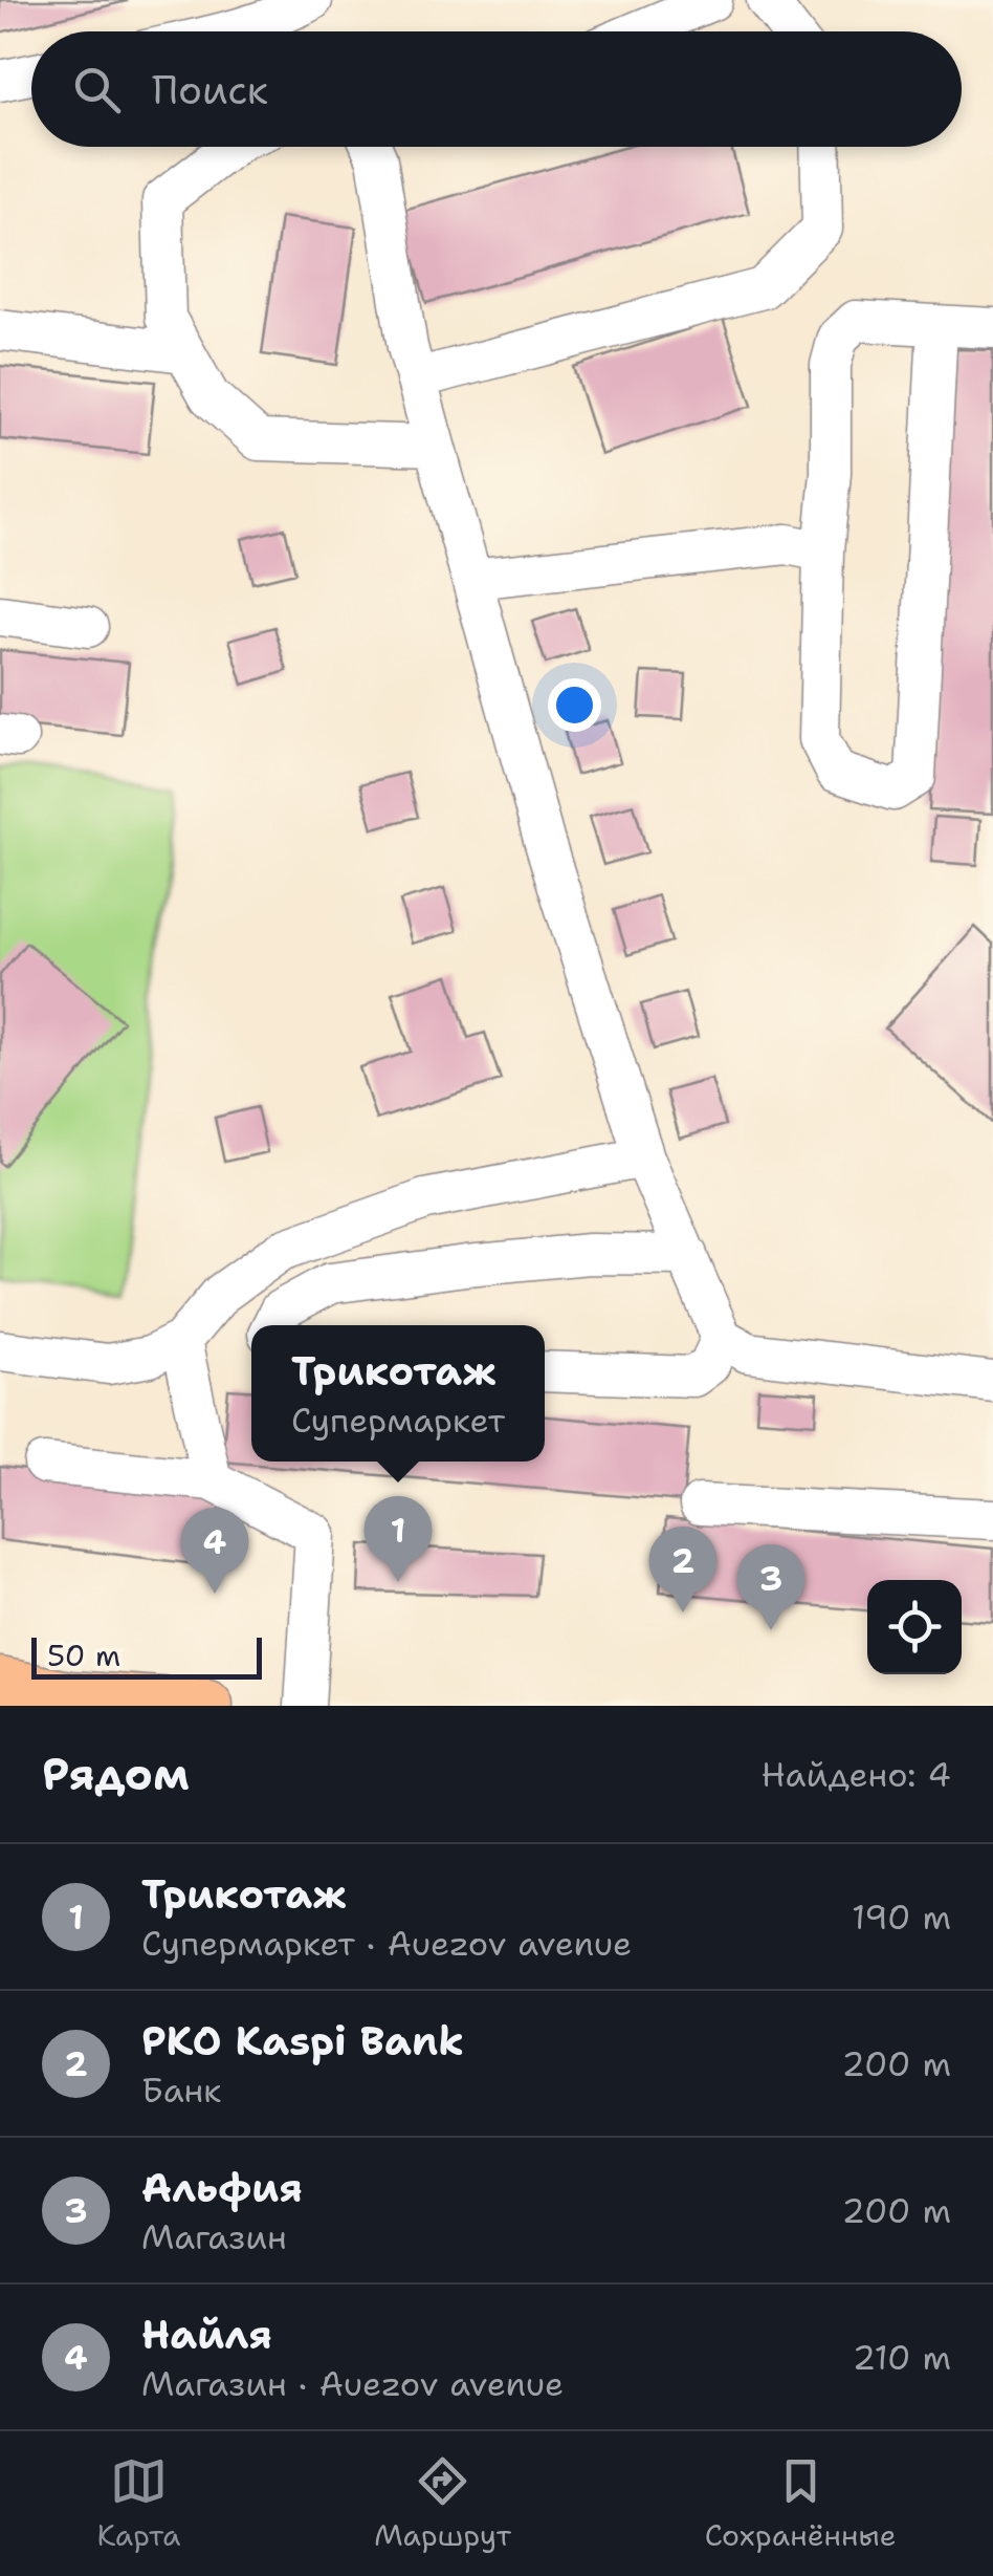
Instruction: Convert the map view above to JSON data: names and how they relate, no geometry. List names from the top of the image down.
{
  "scale_bar": "50 m",
  "page": {
    "search": "Поиск",
    "popup": ["Трикотаж", "Супермаркет"],
    "pins": [
      "1",
      "4",
      "2",
      "3"
    ],
    "scale": "50 m",
    "heading": ["Рядом", "Найдено: 4"],
    "list": [
      {
        "mark": "1",
        "name": "Трикотаж",
        "note": "Супермаркет · Auezov avenue",
        "value": "190 m"
      },
      {
        "mark": "2",
        "name": "РКО Kaspi Bank",
        "note": "Банк",
        "value": "200 m"
      },
      {
        "mark": "3",
        "name": "Альфия",
        "note": "Магазин",
        "value": "200 m"
      },
      {
        "mark": "4",
        "name": "Найля",
        "note": "Магазин · Auezov avenue",
        "value": "210 m"
      }
    ],
    "nav": ["Карта", "Маршрут", "Сохранённые"]
  }
}
